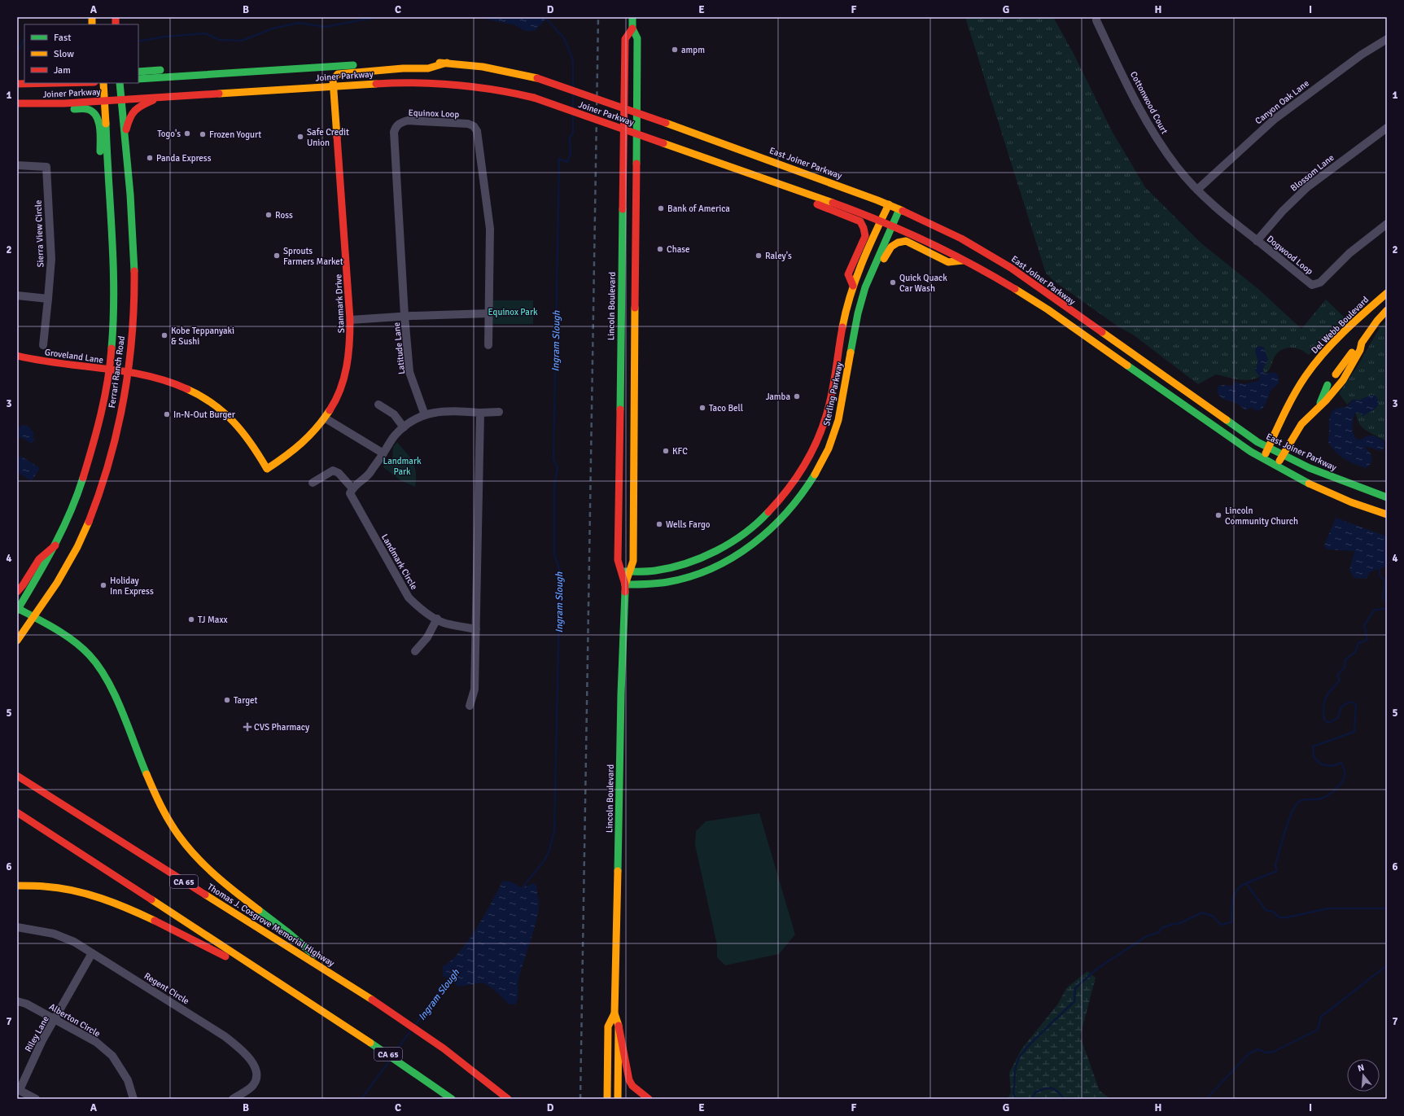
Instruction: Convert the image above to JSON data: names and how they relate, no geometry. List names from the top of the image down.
{
  "streets": {
    "main road": [
      "Joiner Parkway",
      "East Joiner Parkway",
      "Stanmark Drive",
      "Lincoln Boulevard",
      "Del Webb Boulevard",
      "Groveland Lane",
      "Ferrari Ranch Road",
      "Sterling Parkway",
      "CA 65",
      "Thomas J. Cosgrove Memorial Highway"
    ],
    "street": [
      "Canyon Oak Lane",
      "Cottonwood Court",
      "Equinox Loop",
      "Blossom Lane",
      "Sierra View Circle",
      "Dogwood Loop",
      "Latitude Lane",
      "Landmark Circle",
      "Regent Circle",
      "Alberton Circle",
      "Riley Lane"
    ]
  },
  "crossings": [
    ["Joiner Parkway", "East Joiner Parkway"],
    ["Joiner Parkway", "Stanmark Drive"],
    ["Joiner Parkway", "Ferrari Ranch Road"],
    ["Canyon Oak Lane", "Cottonwood Court"],
    ["Canyon Oak Lane", "Dogwood Loop"],
    ["Cottonwood Court", "Dogwood Loop"],
    ["Equinox Loop", "Latitude Lane"],
    ["East Joiner Parkway", "Del Webb Boulevard"],
    ["East Joiner Parkway", "Sterling Parkway"],
    ["Blossom Lane", "Dogwood Loop"],
    ["Stanmark Drive", "Groveland Lane"],
    ["Lincoln Boulevard", "Sterling Parkway"],
    ["Groveland Lane", "Ferrari Ranch Road"],
    ["Regent Circle", "Riley Lane"],
    ["Alberton Circle", "Riley Lane"]
  ],
  "water": ["Ingram Slough"],
  "parks": ["Equinox Park", "Landmark Park"],
  "places": {
    "other": [
      "ampm",
      "Togo's",
      "Frozen Yogurt",
      "Safe Credit Union",
      "Panda Express",
      "Bank of America",
      "Ross",
      "Chase",
      "Sprouts Farmers Market",
      "Raley's",
      "Quick Quack Car Wash",
      "Kobe Teppanyaki & Sushi",
      "Jamba",
      "Taco Bell",
      "In-N-Out Burger",
      "KFC",
      "Lincoln Community Church",
      "Wells Fargo",
      "Holiday Inn Express",
      "TJ Maxx",
      "Target"
    ],
    "health": ["CVS Pharmacy"]
  },
  "legend": ["Fast", "Slow", "Jam"],
  "north": "top",
  "grid": {
    "columns": [
      "A",
      "B",
      "C",
      "D",
      "E",
      "F",
      "G",
      "H",
      "I"
    ],
    "rows": [
      "1",
      "2",
      "3",
      "4",
      "5",
      "6",
      "7"
    ]
  }
}
